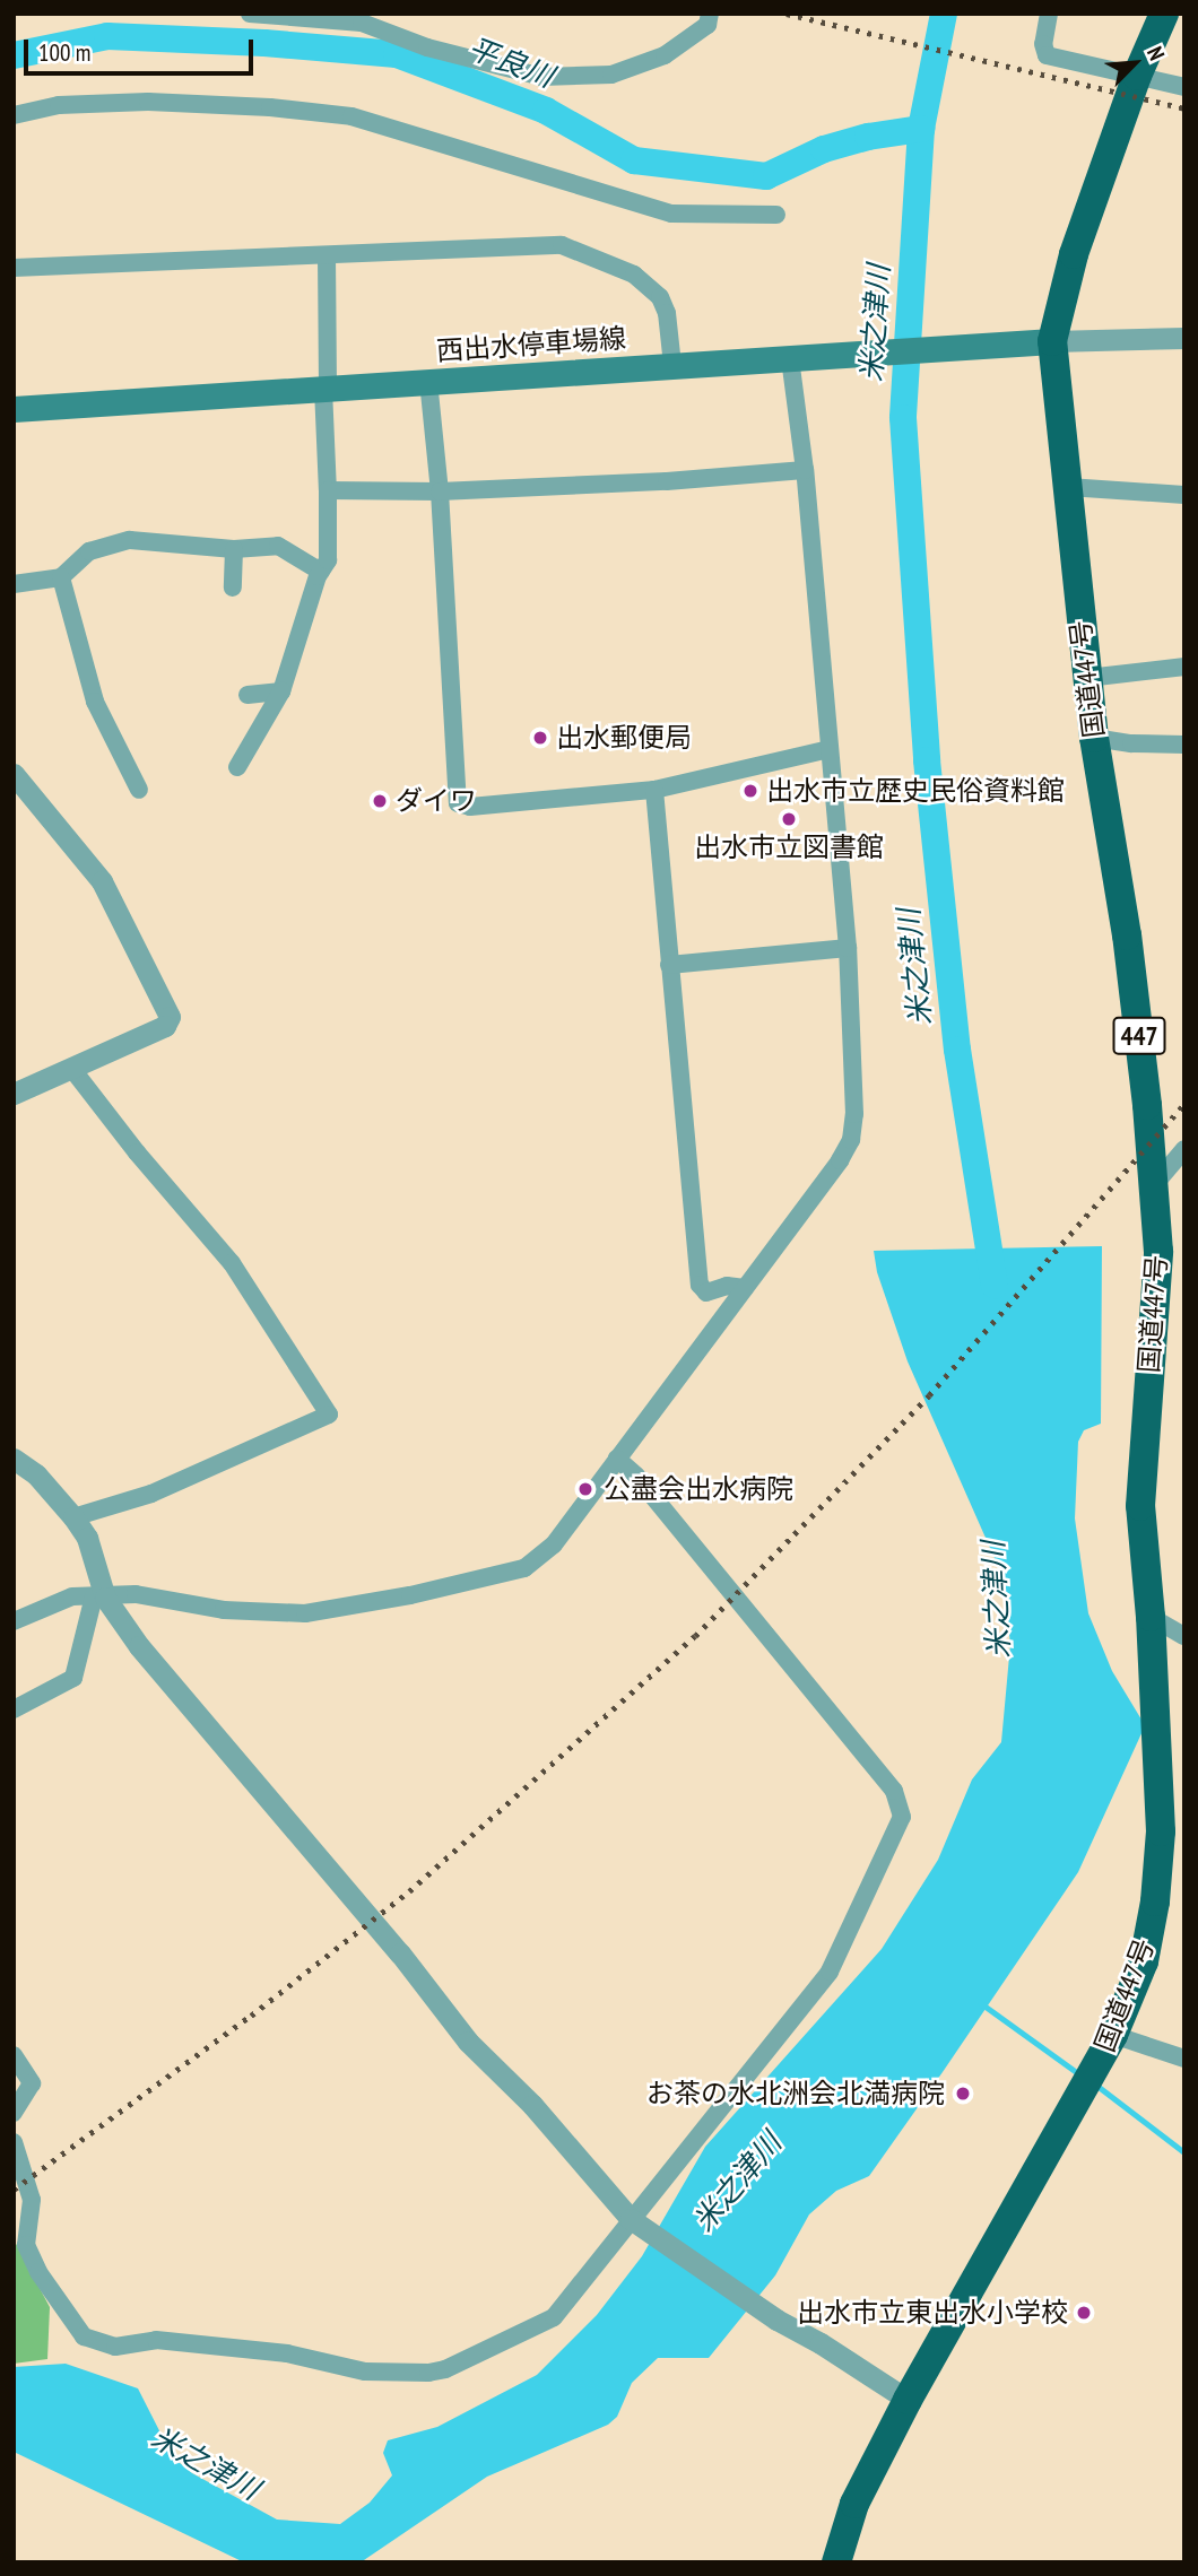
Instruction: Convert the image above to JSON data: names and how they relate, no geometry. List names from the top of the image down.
{
  "streets": {
    "highway": ["国道447号", "447"],
    "main road": ["西出水停車場線"]
  },
  "crossings": [
    ["西出水停車場線", "国道447号"]
  ],
  "water": ["平良川", "米之津川"],
  "places": [
    "出水郵便局",
    "出水市立歴史民俗資料館",
    "ダイワ",
    "出水市立図書館",
    "公盡会出水病院",
    "お茶の水北洲会北満病院",
    "出水市立東出水小学校"
  ],
  "scale_bar": "100 m",
  "north": "top right"
}
